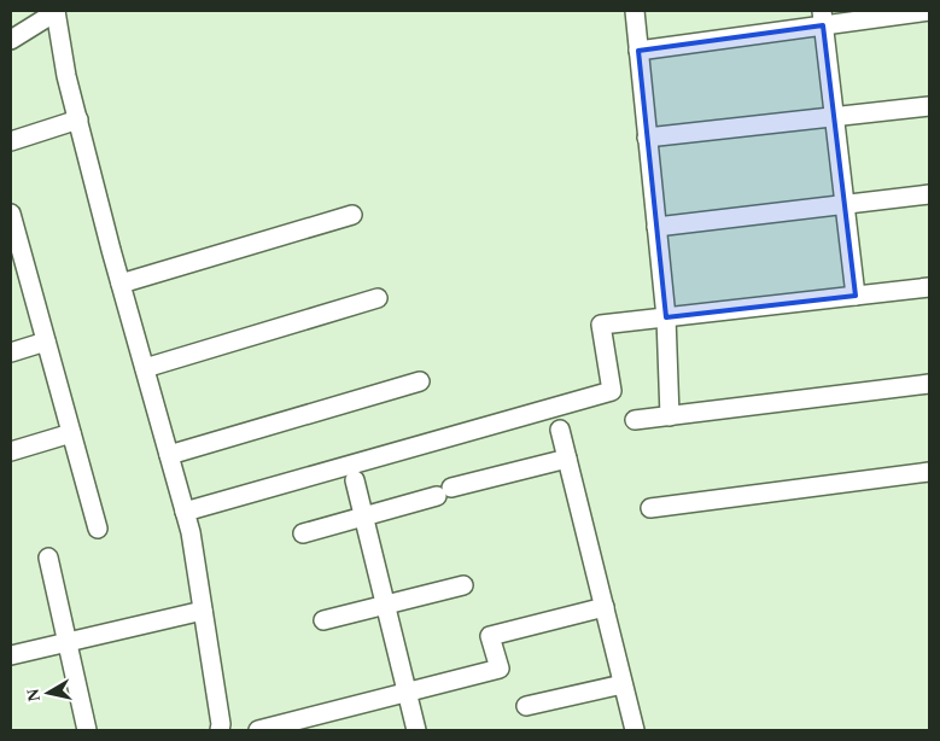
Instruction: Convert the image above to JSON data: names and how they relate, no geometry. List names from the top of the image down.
{
  "north": "left"
}
